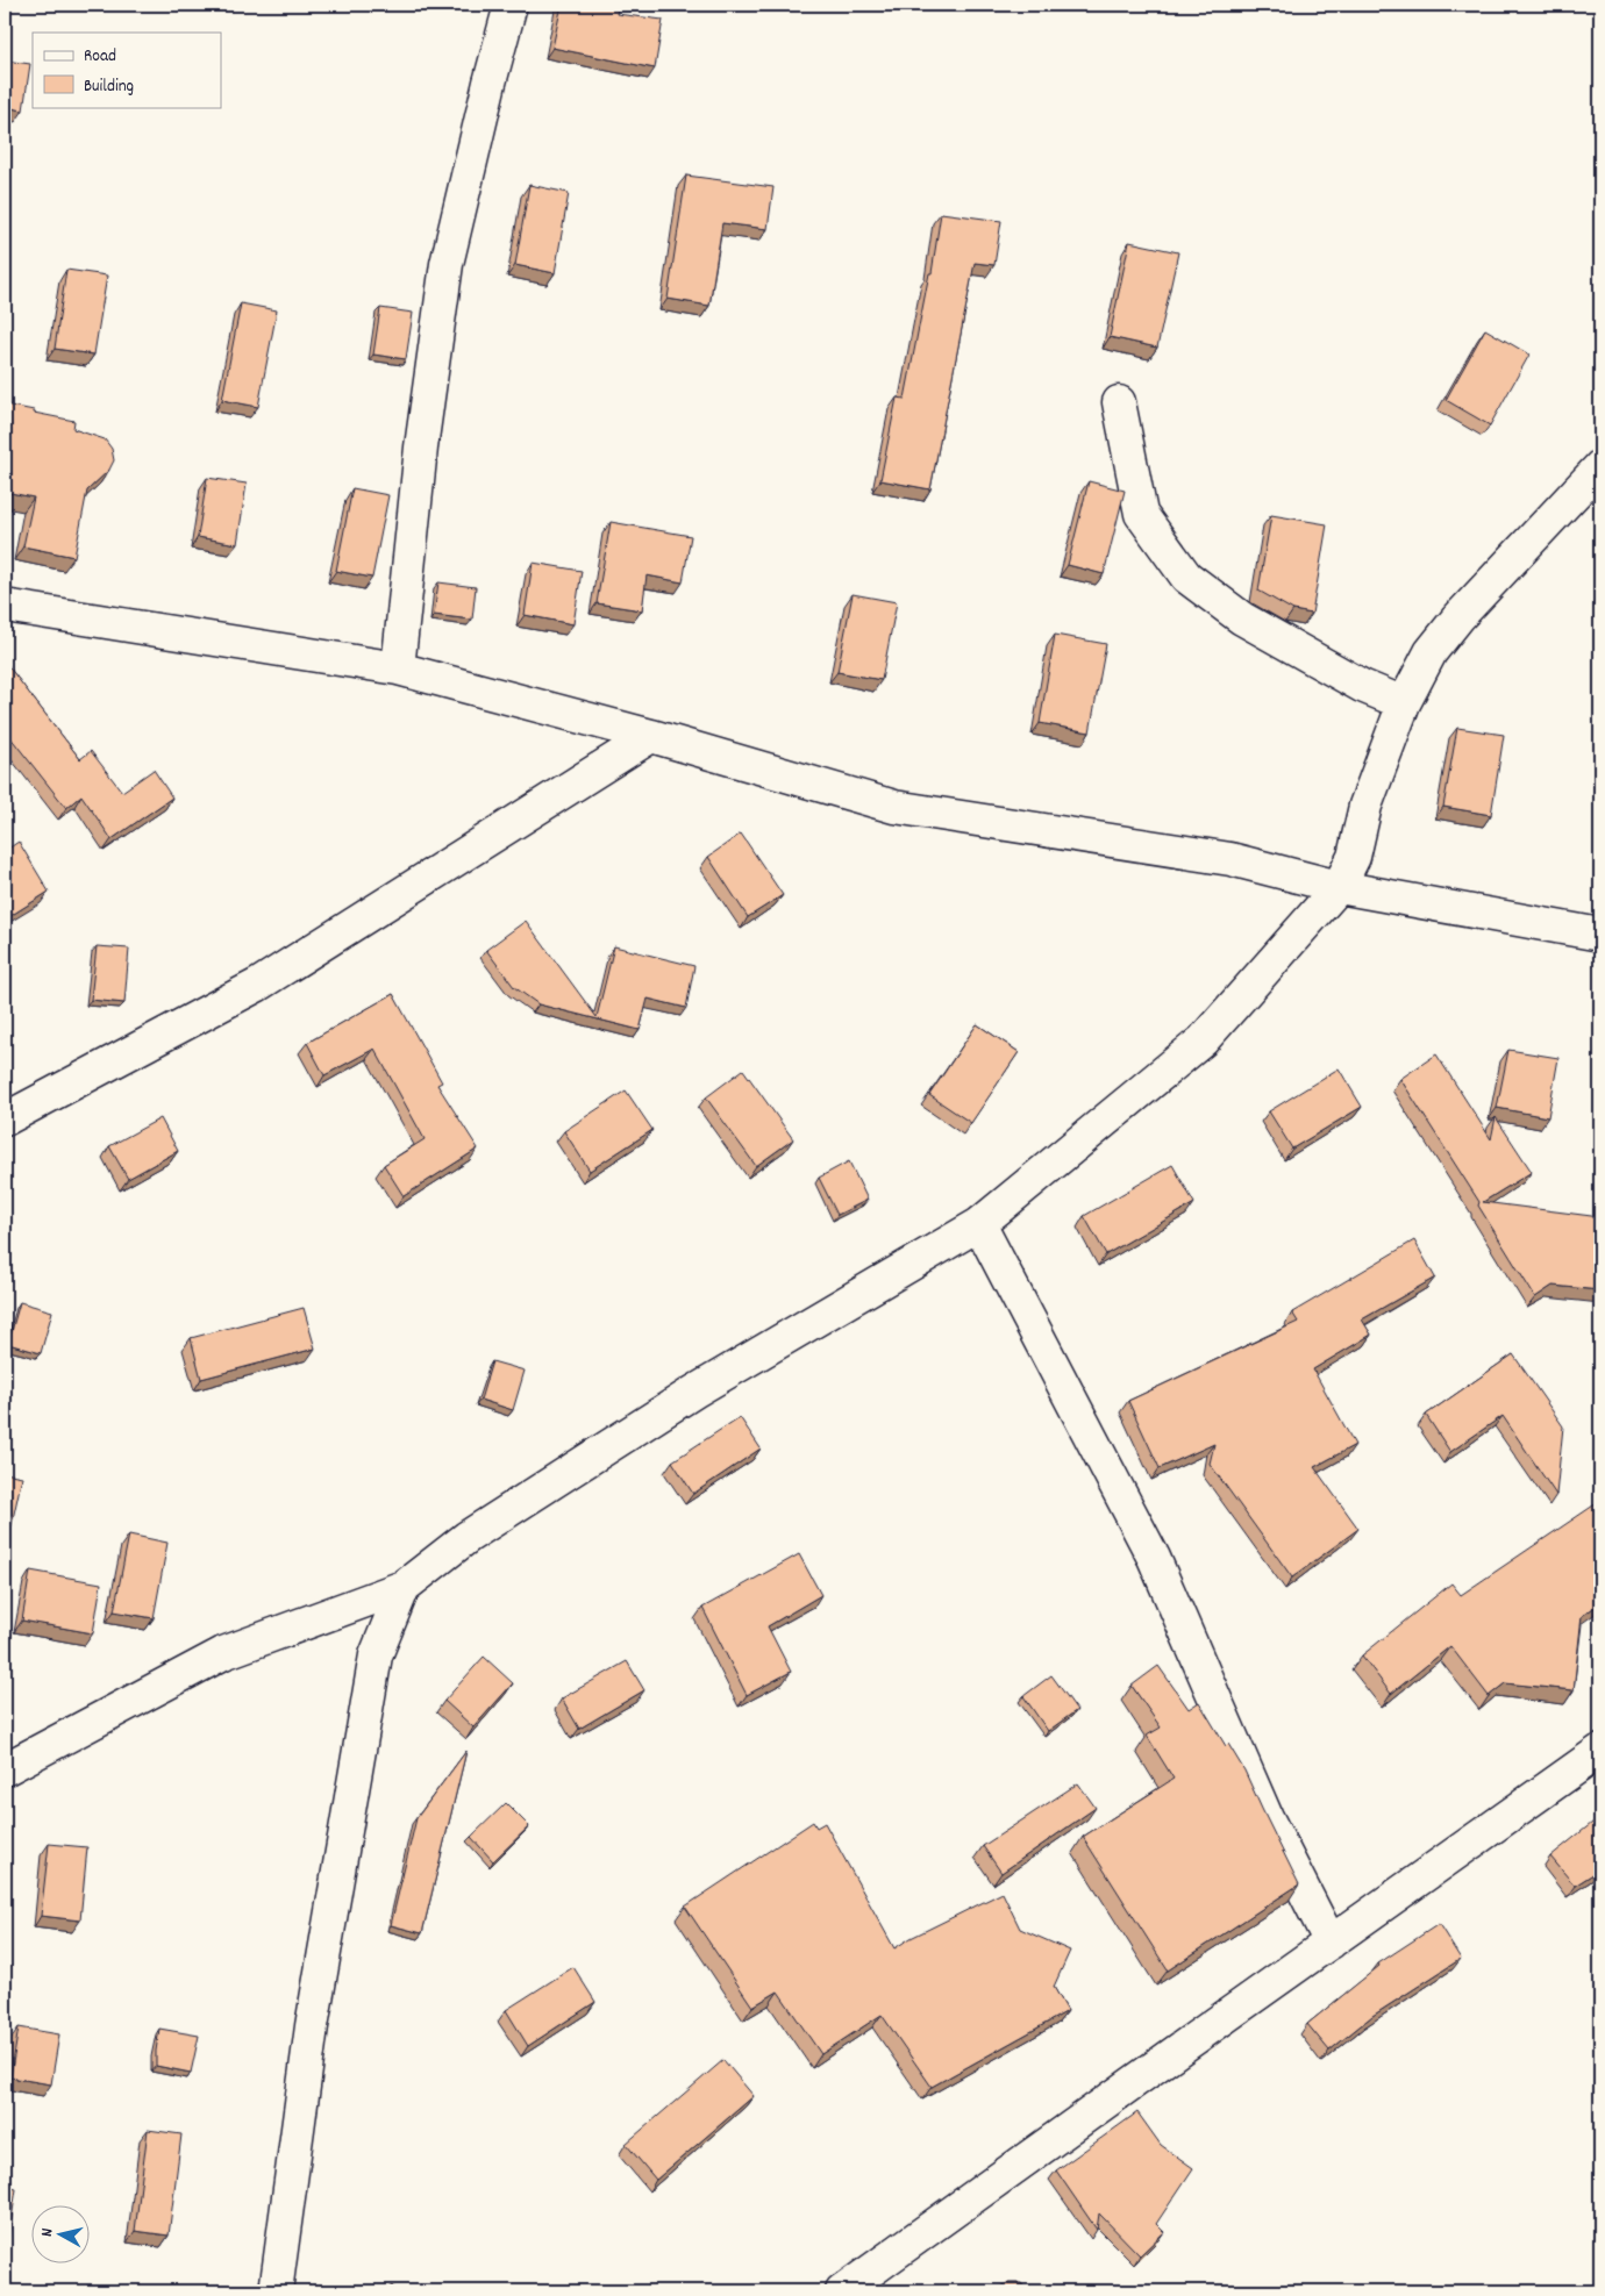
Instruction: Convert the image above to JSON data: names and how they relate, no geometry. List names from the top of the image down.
{
  "legend": ["Road", "Building"],
  "north": "left"
}
